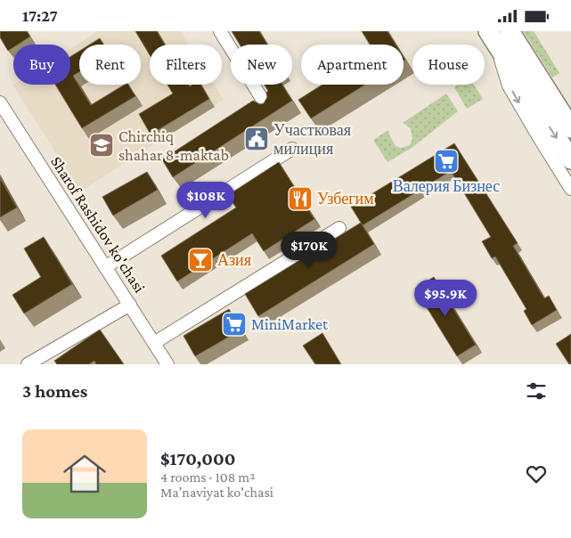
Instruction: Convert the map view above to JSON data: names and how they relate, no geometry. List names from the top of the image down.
{
  "streets": {
    "street": ["Sharof Rashidov ko'chasi"]
  },
  "places": {
    "public building": ["Участковая милиция"],
    "school or university": ["Chirchiq shahar 8-maktab"],
    "supermarket": ["Валерия Бизнес", "MiniMarket"],
    "restaurant": ["Узбегим"],
    "bar": ["Азия"]
  },
  "page": {
    "status": "17:27",
    "chip": [
      "Buy",
      "Rent",
      "Filters",
      "New",
      "Apartment",
      "House"
    ],
    "price": ["$108K", "$170K", "$95.9K"],
    "heading": "3 homes",
    "list": [
      {
        "name": "$170,000",
        "note": "4 rooms · 108 m² · Ma’naviyat ko'chasi"
      }
    ]
  }
}
